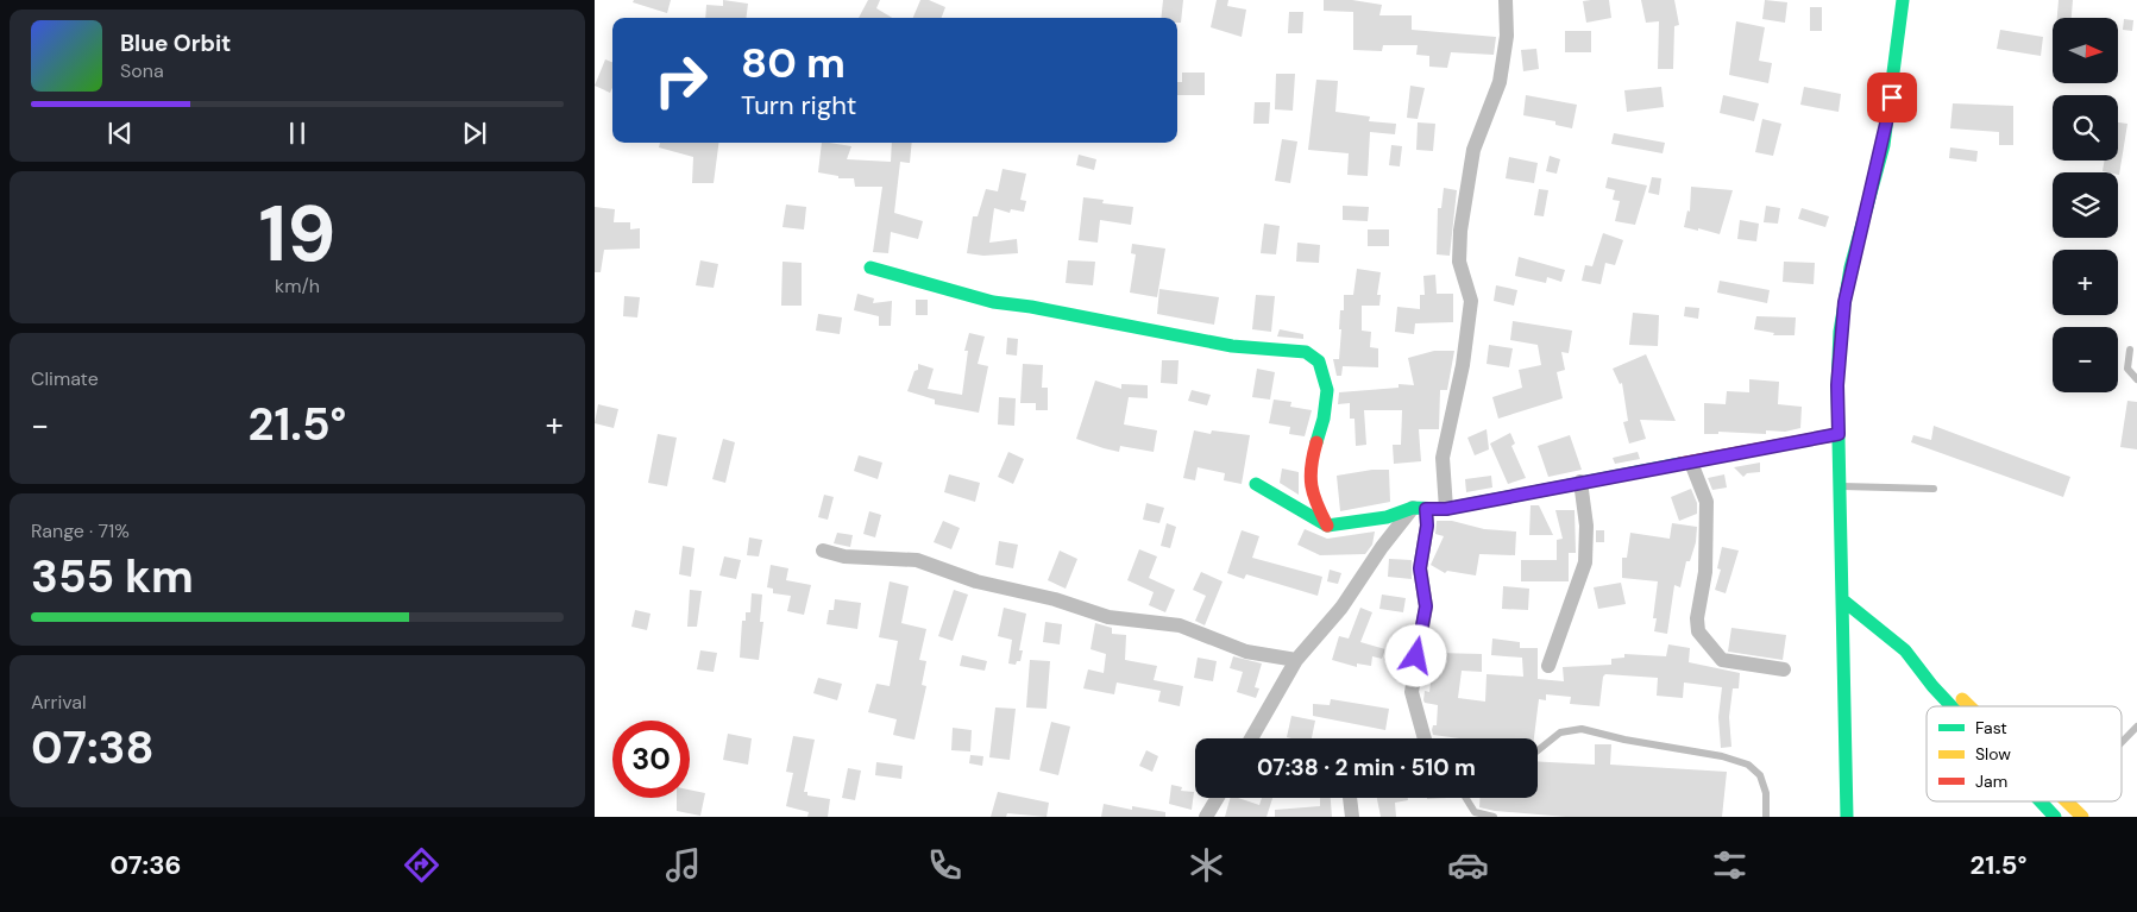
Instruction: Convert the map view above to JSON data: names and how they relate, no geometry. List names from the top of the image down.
{
  "legend": ["Fast", "Slow", "Jam"],
  "north": "right",
  "page": {
    "map_buttons": ["+", "−"],
    "turn": ["80 m", "Turn right"],
    "song": ["Blue Orbit", "Sona"],
    "tile": [
      ["19", "km/h"],
      "Climate",
      ["Range · 71%", "355 km"],
      ["Arrival", "07:38"]
    ],
    "heat": ["−", "21.5°", "+"],
    "limit": "30",
    "trip": "07:38 · 2 min · 510 m",
    "tabs": ["07:36", "21.5°"]
  }
}
